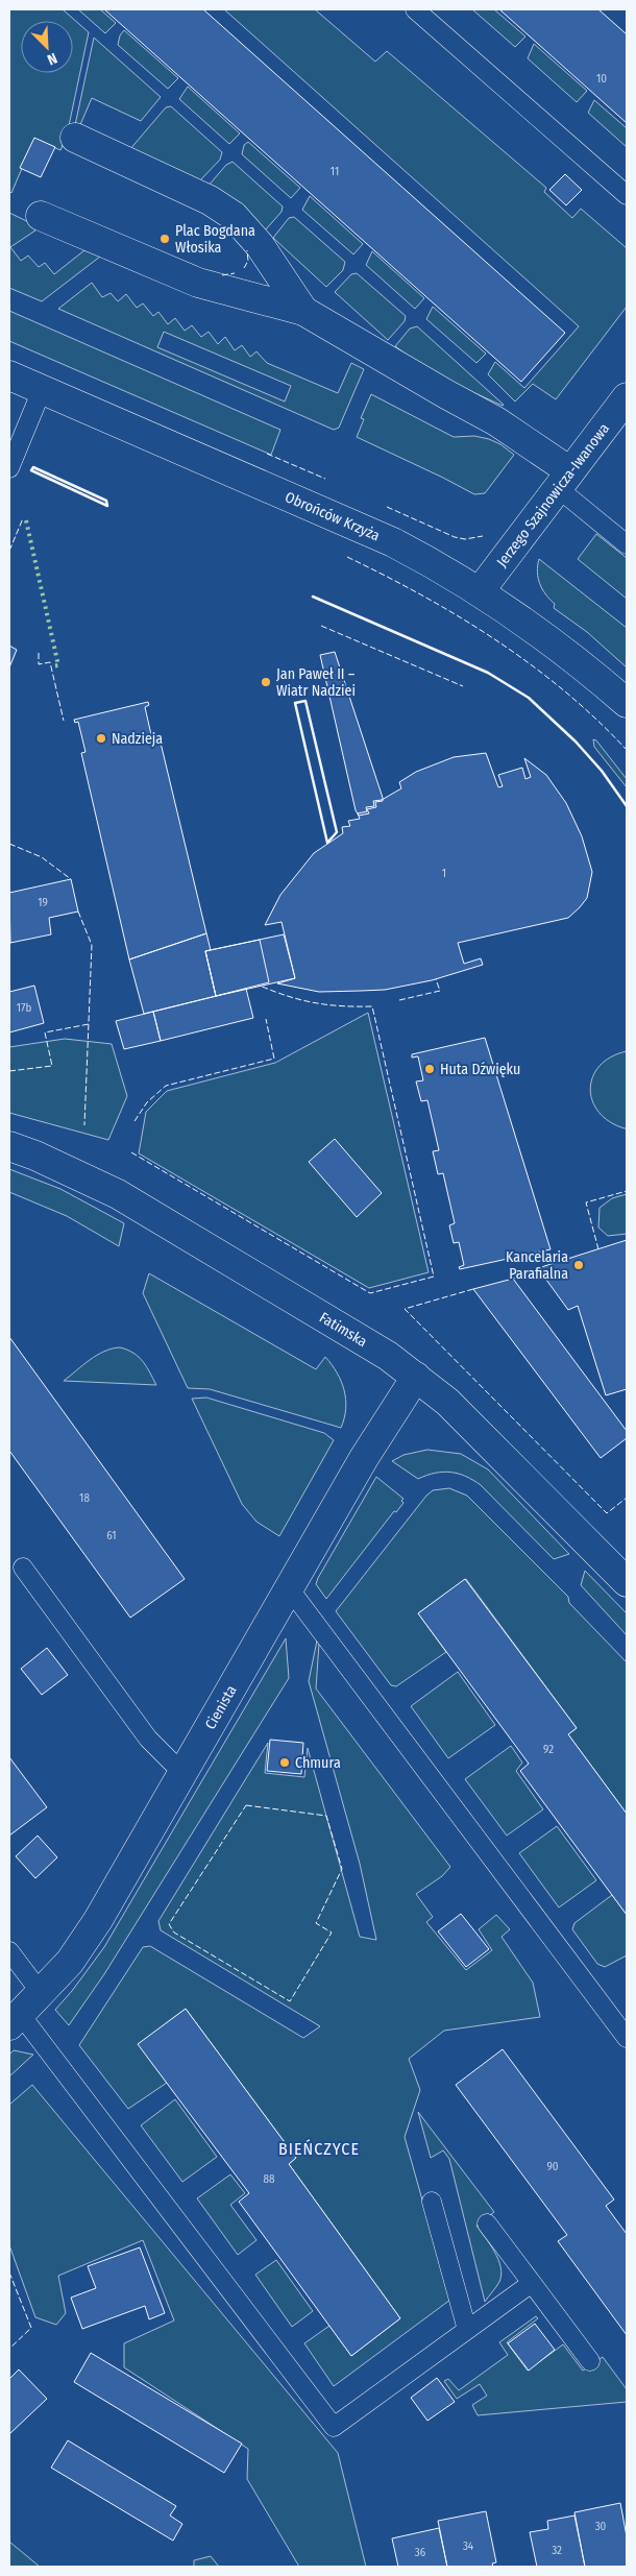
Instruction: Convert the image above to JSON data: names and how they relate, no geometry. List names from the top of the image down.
{
  "streets": {
    "street": [
      "Jerzego Szajnowicza-Iwanowa",
      "Obrońców Krzyża",
      "Fatimska",
      "Cienista"
    ]
  },
  "crossings": [
    ["Jerzego Szajnowicza-Iwanowa", "Obrońców Krzyża"],
    ["Fatimska", "Cienista"]
  ],
  "districts": ["BIEŃCZYCE"],
  "places": [
    "Plac Bogdana Włosika",
    "Jan Paweł II – Wiatr Nadziei",
    "Nadzieja",
    "Huta Dźwięku",
    "Kancelaria Parafialna",
    "Chmura"
  ],
  "house_numbers": [
    "10",
    "11",
    "1",
    "19",
    "17b",
    "18",
    "61",
    "92",
    "90",
    "88",
    "30",
    "34",
    "32",
    "36"
  ],
  "north": "bottom right"
}
